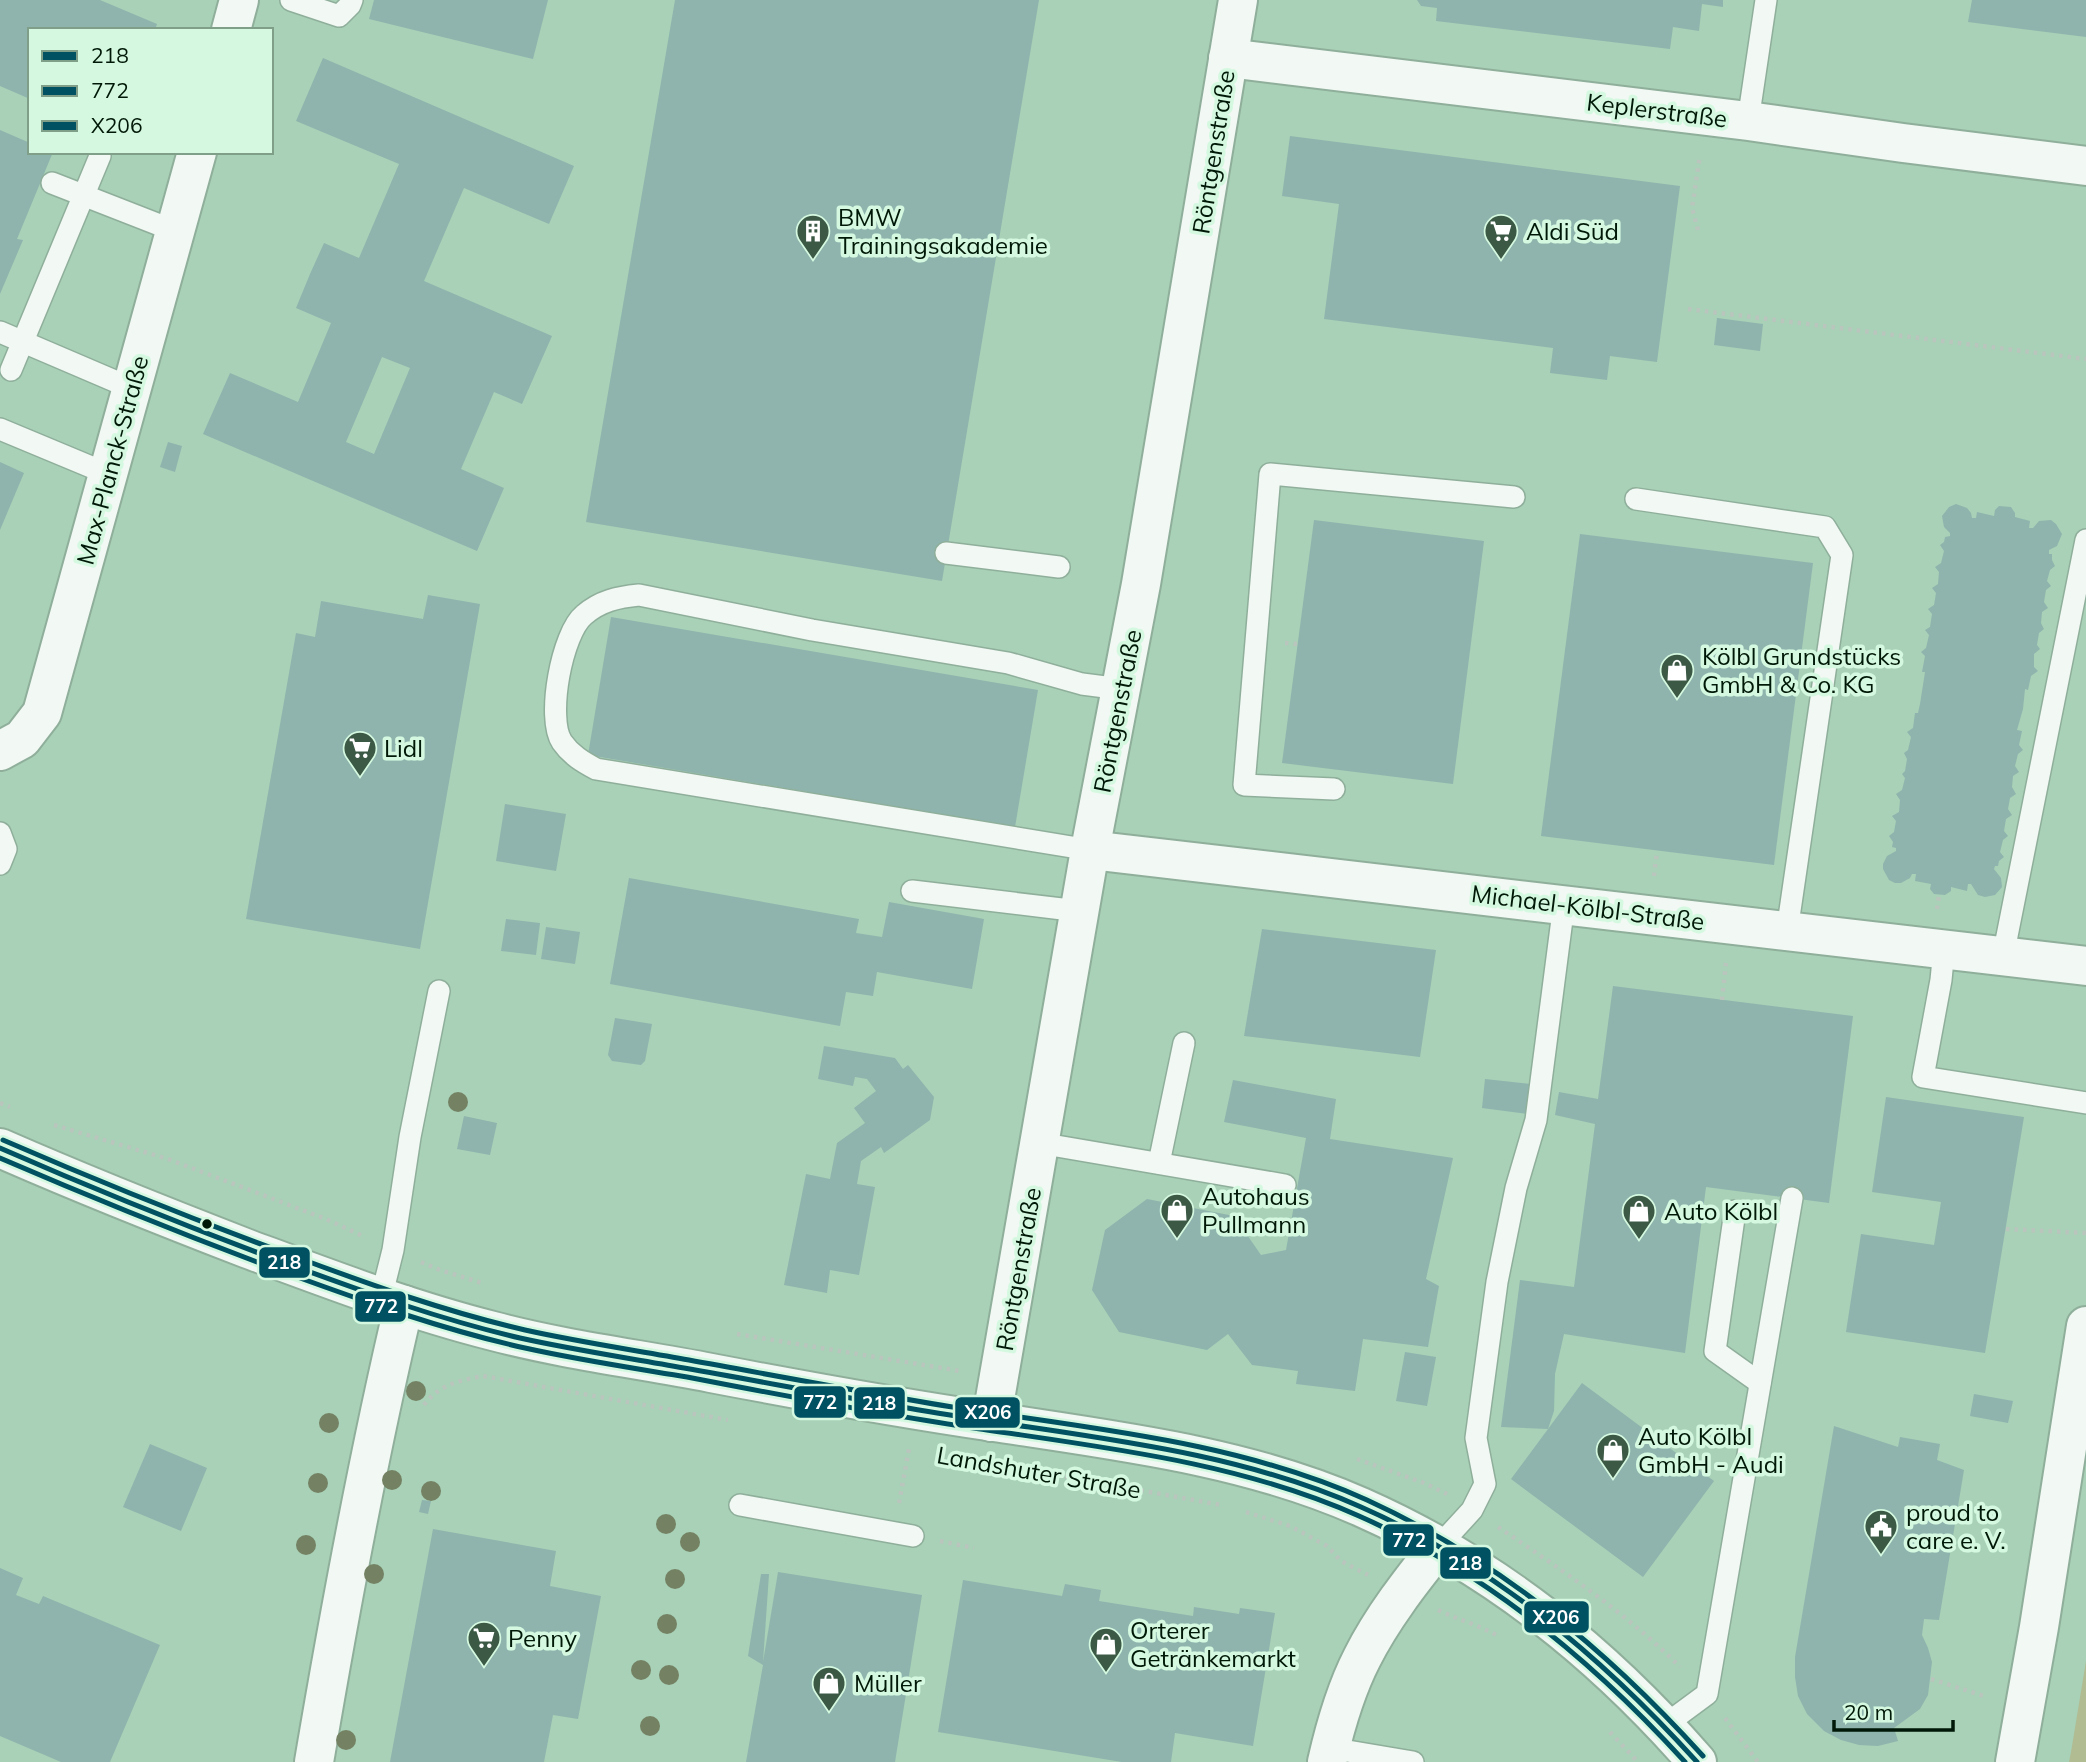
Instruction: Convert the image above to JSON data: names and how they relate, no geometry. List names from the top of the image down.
{
  "streets": {
    "street": [
      "Keplerstraße",
      "Röntgenstraße",
      "Max-Planck-Straße",
      "Michael-Kölbl-Straße",
      "Landshuter Straße"
    ]
  },
  "crossings": [
    ["Keplerstraße", "Röntgenstraße"],
    ["Röntgenstraße", "Michael-Kölbl-Straße"],
    ["Röntgenstraße", "Landshuter Straße"]
  ],
  "places": {
    "building": ["BMW Trainingsakademie"],
    "supermarket": ["Aldi Süd", "Lidl", "Penny"],
    "shop": [
      "Kölbl Grundstücks GmbH & Co. KG",
      "Autohaus Pullmann",
      "Auto Kölbl",
      "Auto Kölbl GmbH - Audi",
      "Orterer Getränkemarkt",
      "Müller"
    ],
    "public building": ["proud to care e. V."]
  },
  "lines": ["transit line X206", "transit line 218", "transit line 772"],
  "legend": ["218", "772", "X206"],
  "scale_bar": "20 m"
}
